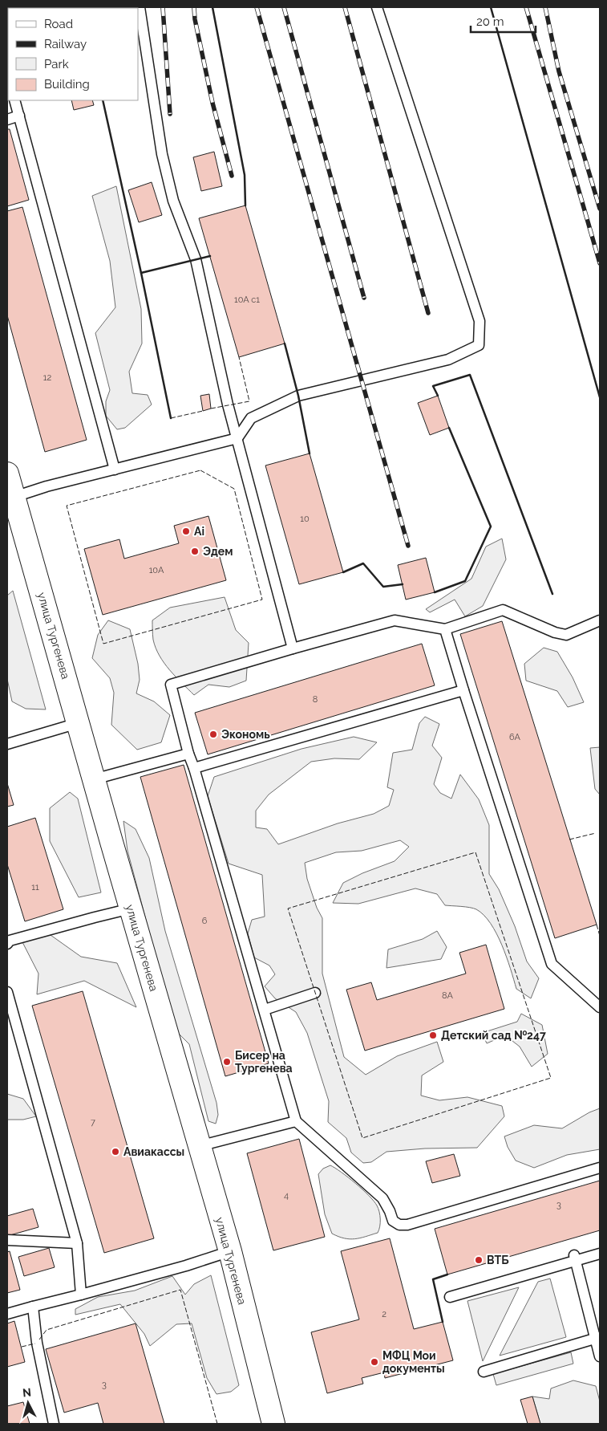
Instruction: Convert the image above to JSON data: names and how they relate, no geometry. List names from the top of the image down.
{
  "streets": {
    "main road": ["улица Тургенева"]
  },
  "places": [
    "Ai",
    "Эдем",
    "Экономь",
    "Детский сад №247",
    "Бисер на Тургенева",
    "Авиакассы",
    "ВТБ",
    "МФЦ Мои документы"
  ],
  "house_numbers": [
    "10А с1",
    "12",
    "10",
    "10А",
    "8",
    "6А",
    "11",
    "6",
    "8А",
    "7",
    "4",
    "3",
    "2",
    "3"
  ],
  "legend": [
    "Road",
    "Railway",
    "Park",
    "Building"
  ],
  "scale_bar": "20 m",
  "north": "top"
}
